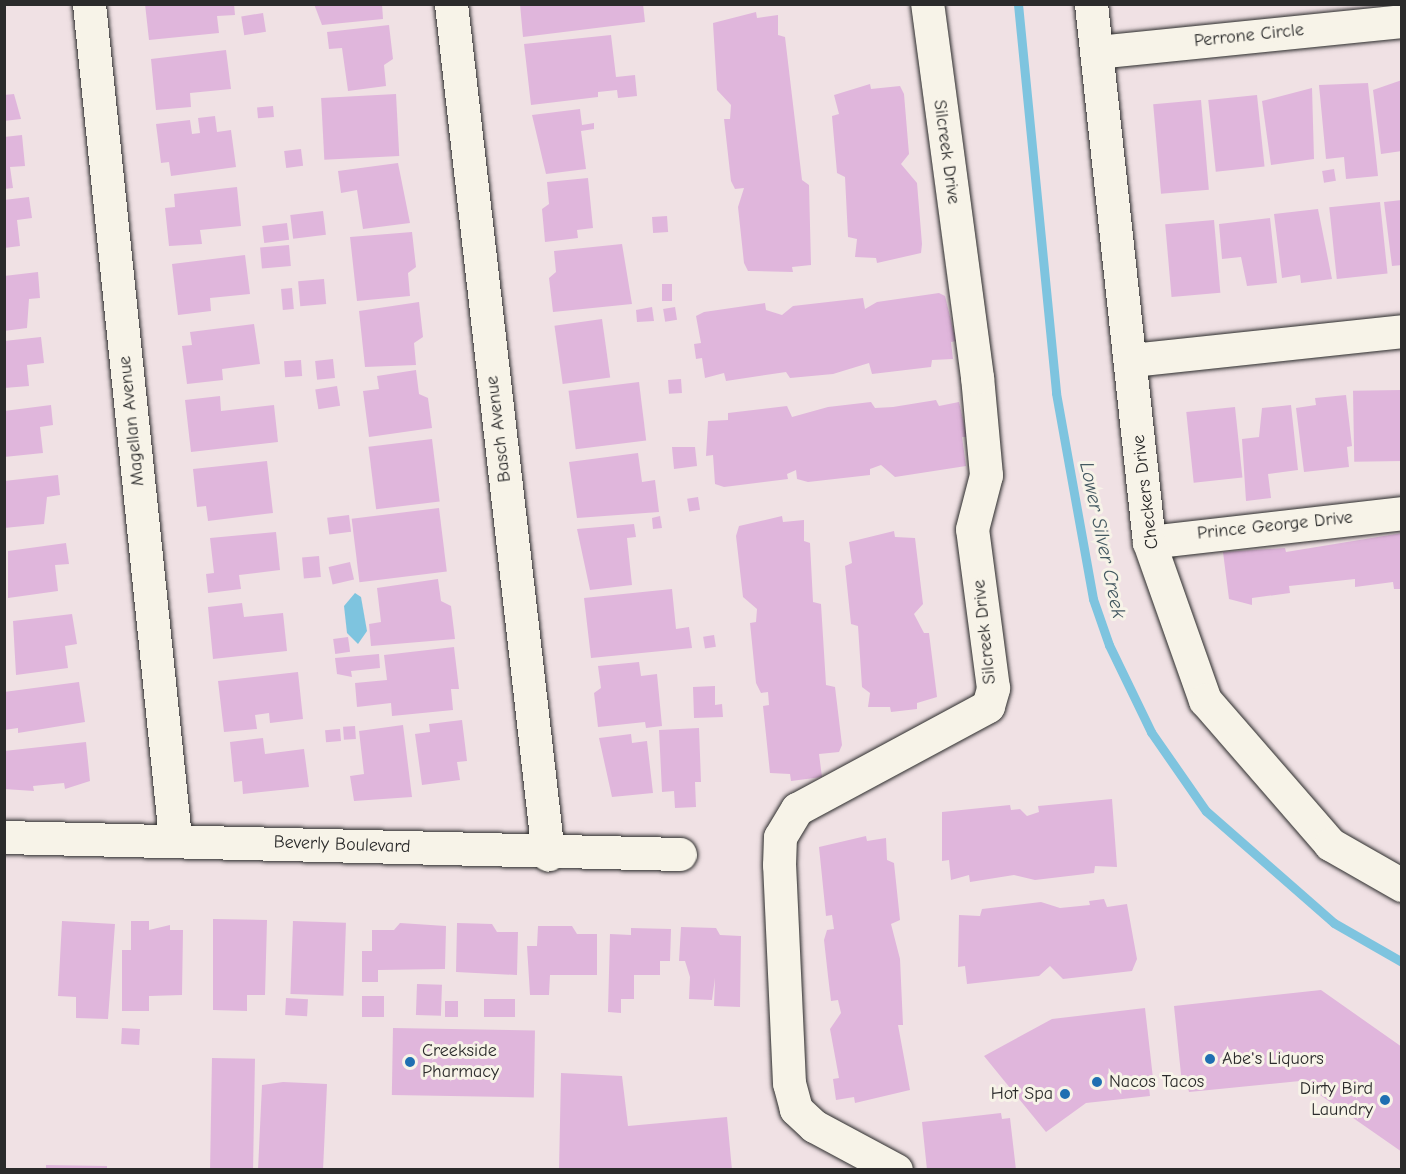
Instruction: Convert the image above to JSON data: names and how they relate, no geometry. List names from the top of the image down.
{
  "streets": {
    "street": [
      "Perrone Circle",
      "Silcreek Drive",
      "Magellan Avenue",
      "Basch Avenue",
      "Checkers Drive",
      "Prince George Drive",
      "Beverly Boulevard"
    ]
  },
  "crossings": [
    ["Perrone Circle", "Checkers Drive"],
    ["Magellan Avenue", "Beverly Boulevard"],
    ["Basch Avenue", "Beverly Boulevard"],
    ["Checkers Drive", "Prince George Drive"]
  ],
  "water": ["Lower Silver Creek"],
  "places": [
    "Abe's Liquors",
    "Creekside Pharmacy",
    "Nacos Tacos",
    "Hot Spa",
    "Dirty Bird Laundry"
  ]
}
